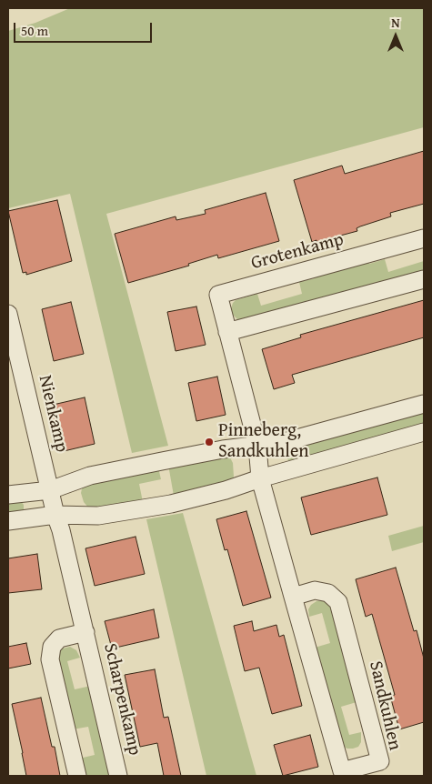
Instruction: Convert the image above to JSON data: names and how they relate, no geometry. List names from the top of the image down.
{
  "streets": {
    "street": [
      "Grotenkamp",
      "Nienkamp",
      "Scharpenkamp",
      "Sandkuhlen"
    ]
  },
  "crossings": [
    ["Grotenkamp", "Sandkuhlen"],
    ["Nienkamp", "Scharpenkamp"]
  ],
  "places": ["Pinneberg, Sandkuhlen"],
  "scale_bar": "50 m",
  "north": "top"
}
